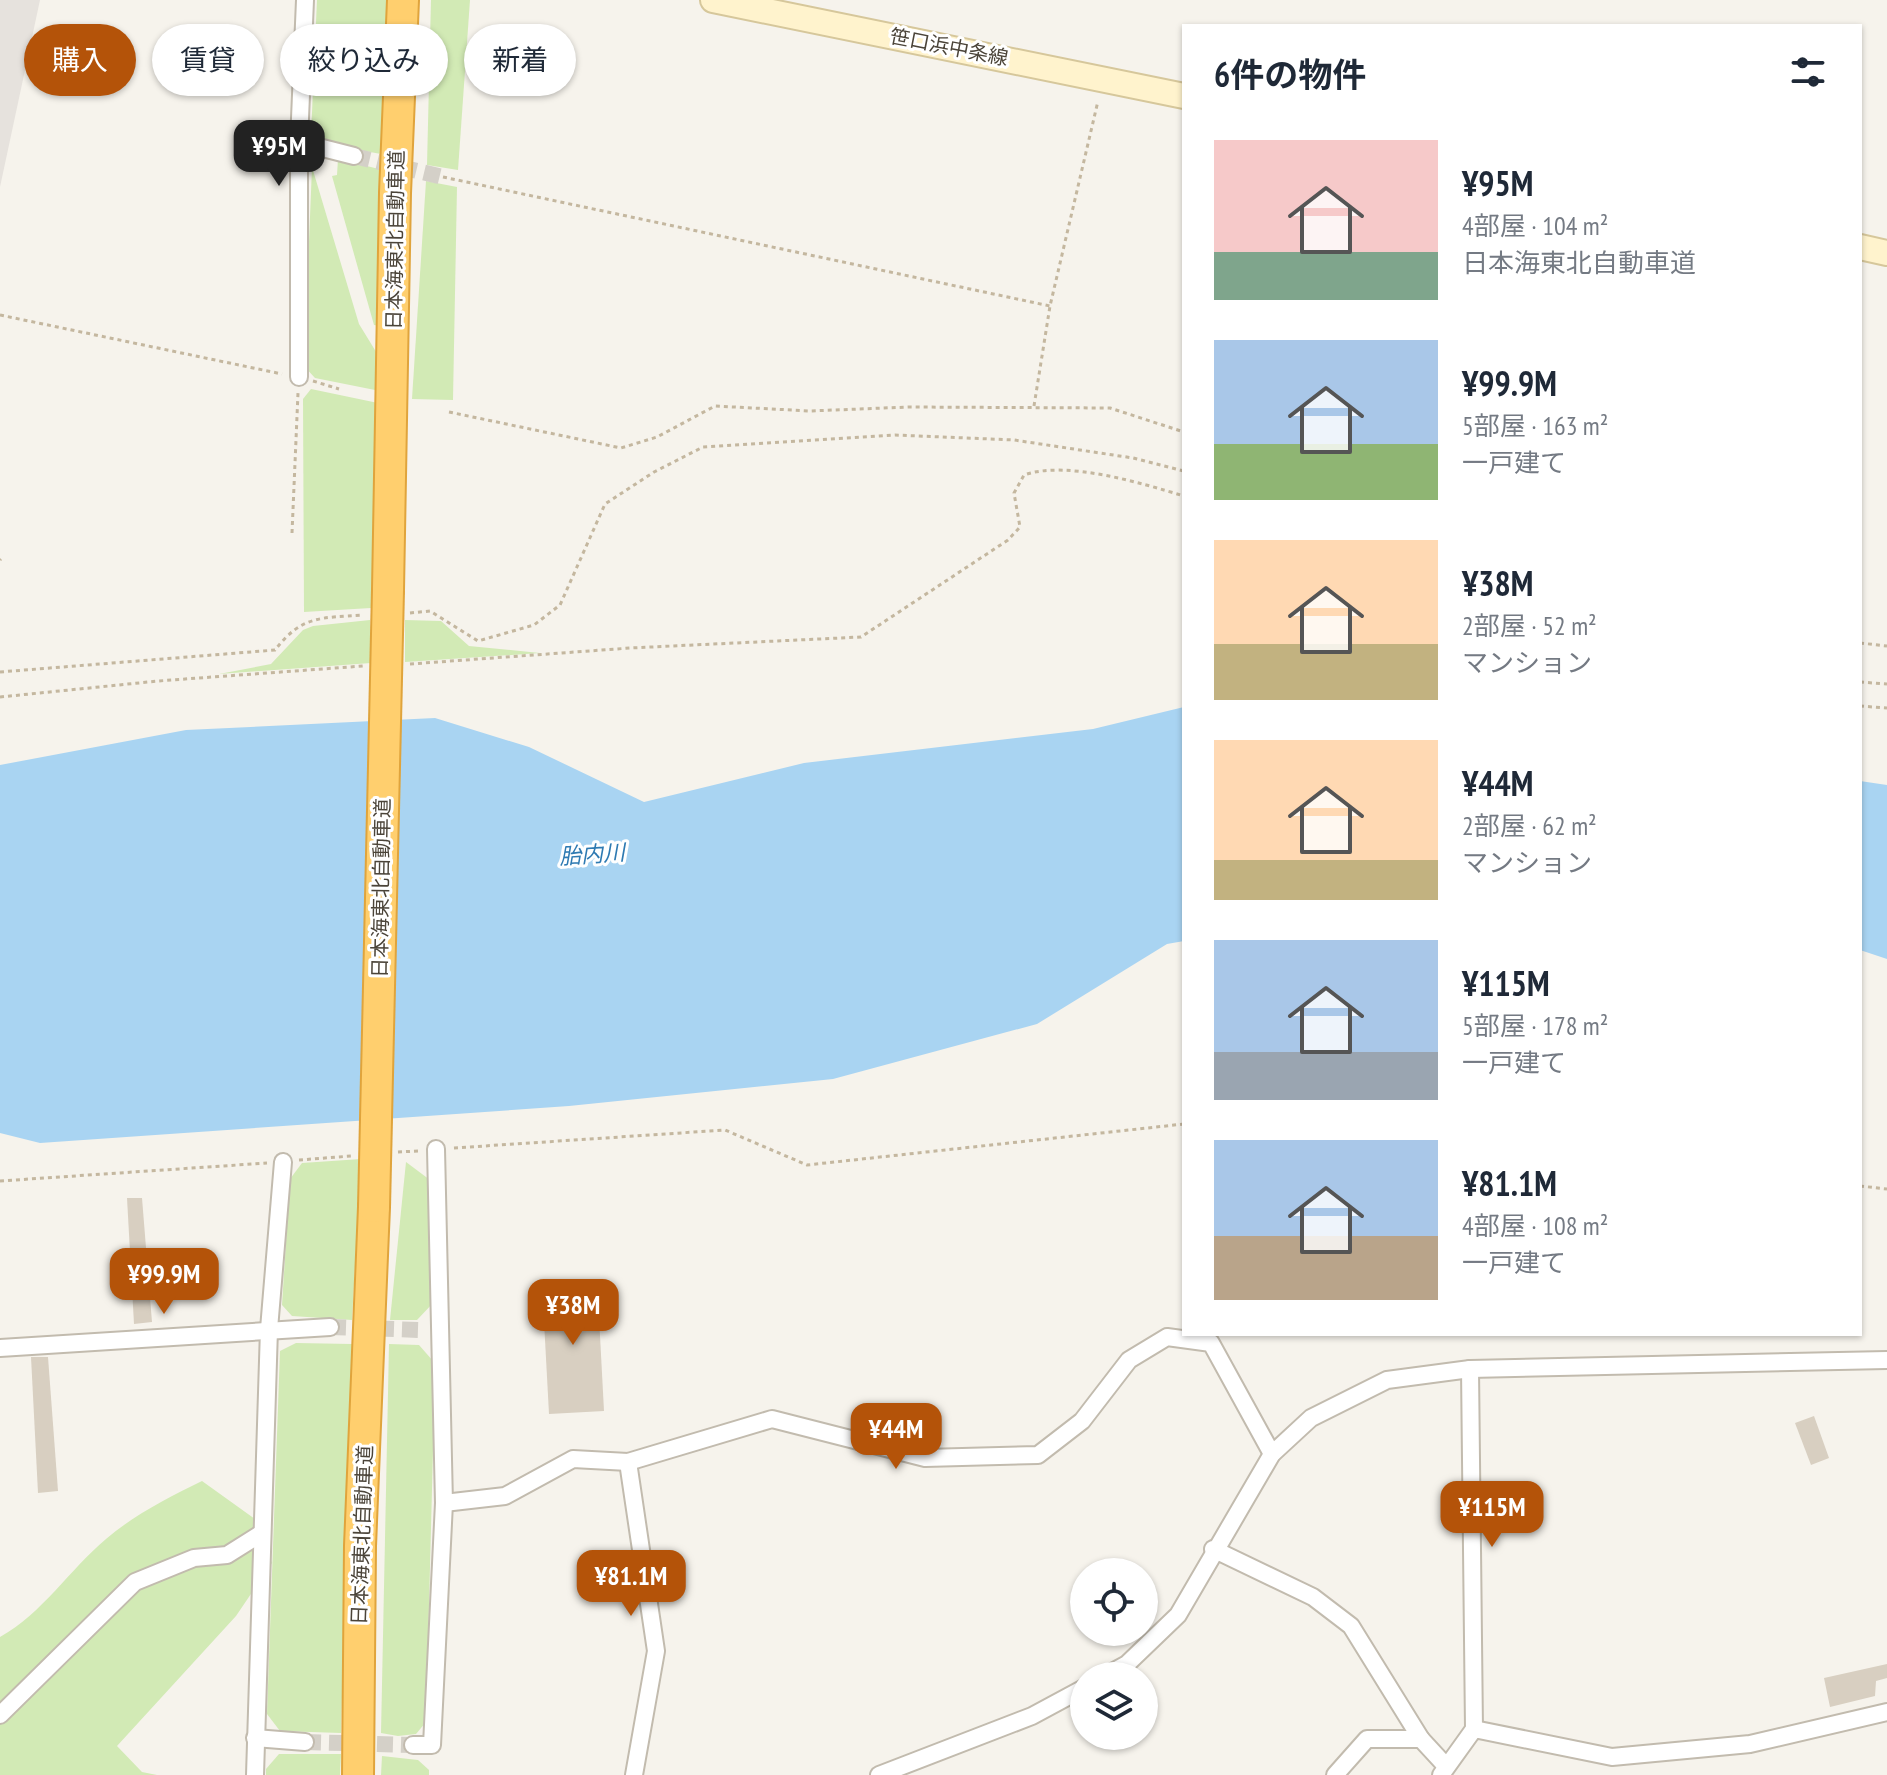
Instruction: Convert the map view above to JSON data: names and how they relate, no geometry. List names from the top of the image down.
{
  "streets": {
    "highway": ["日本海東北自動車道"],
    "main road": ["笹口浜中条線"]
  },
  "water": ["胎内川"],
  "page": {
    "chip": [
      "購入",
      "賃貸",
      "絞り込み",
      "新着"
    ],
    "heading": "6件の物件",
    "price": [
      "¥95M",
      "¥99.9M",
      "¥38M",
      "¥44M",
      "¥115M",
      "¥81.1M"
    ],
    "list": [
      {
        "name": "¥95M",
        "note": "4部屋 · 104 m² · 日本海東北自動車道"
      },
      {
        "name": "¥99.9M",
        "note": "5部屋 · 163 m² · 一戸建て"
      },
      {
        "name": "¥38M",
        "note": "2部屋 · 52 m² · マンション"
      },
      {
        "name": "¥44M",
        "note": "2部屋 · 62 m² · マンション"
      },
      {
        "name": "¥115M",
        "note": "5部屋 · 178 m² · 一戸建て"
      },
      {
        "name": "¥81.1M",
        "note": "4部屋 · 108 m² · 一戸建て"
      }
    ]
  }
}
